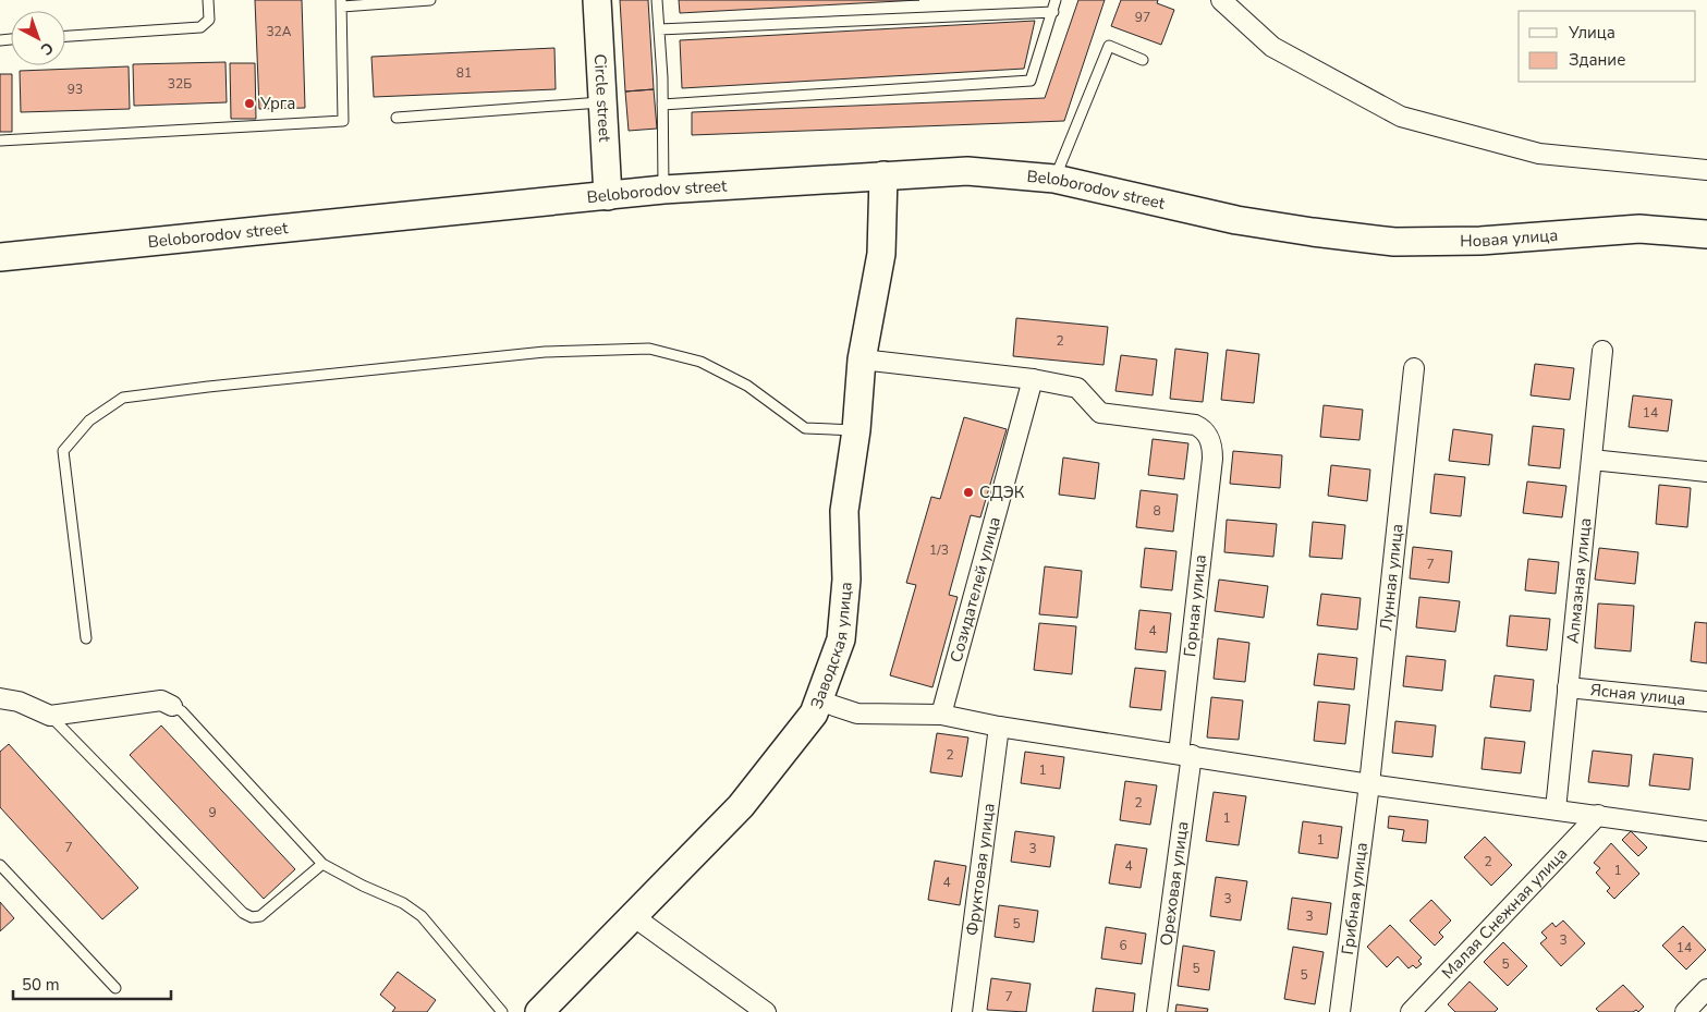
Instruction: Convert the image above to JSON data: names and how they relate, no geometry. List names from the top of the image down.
{
  "streets": {
    "main road": [
      "Circle street",
      "Beloborodov street",
      "Новая улица",
      "Заводская улица"
    ],
    "street": [
      "Лунная улица",
      "Алмазная улица",
      "Созидателей улица",
      "Горная улица",
      "Ясная улица",
      "Фруктовая улица",
      "Ореховая улица",
      "Грибная улица",
      "Малая Снежная улица"
    ]
  },
  "crossings": [
    ["Circle street", "Beloborodov street"],
    ["Beloborodov street", "Новая улица"],
    ["Beloborodov street", "Заводская улица"],
    ["Лунная улица", "Грибная улица"],
    ["Алмазная улица", "Ясная улица"],
    ["Созидателей улица", "Горная улица"],
    ["Горная улица", "Ореховая улица"]
  ],
  "places": ["Урга", "СДЭК"],
  "house_numbers": [
    "97",
    "32А",
    "81",
    "32Б",
    "93",
    "2",
    "14",
    "8",
    "1/3",
    "7",
    "4",
    "2",
    "1",
    "2",
    "9",
    "1",
    "1",
    "7",
    "3",
    "2",
    "4",
    "1",
    "4",
    "3",
    "3",
    "5",
    "3",
    "6",
    "14",
    "5",
    "5",
    "5",
    "7"
  ],
  "legend": ["Улица", "Здание"],
  "scale_bar": "50 m",
  "north": "bottom right"
}
